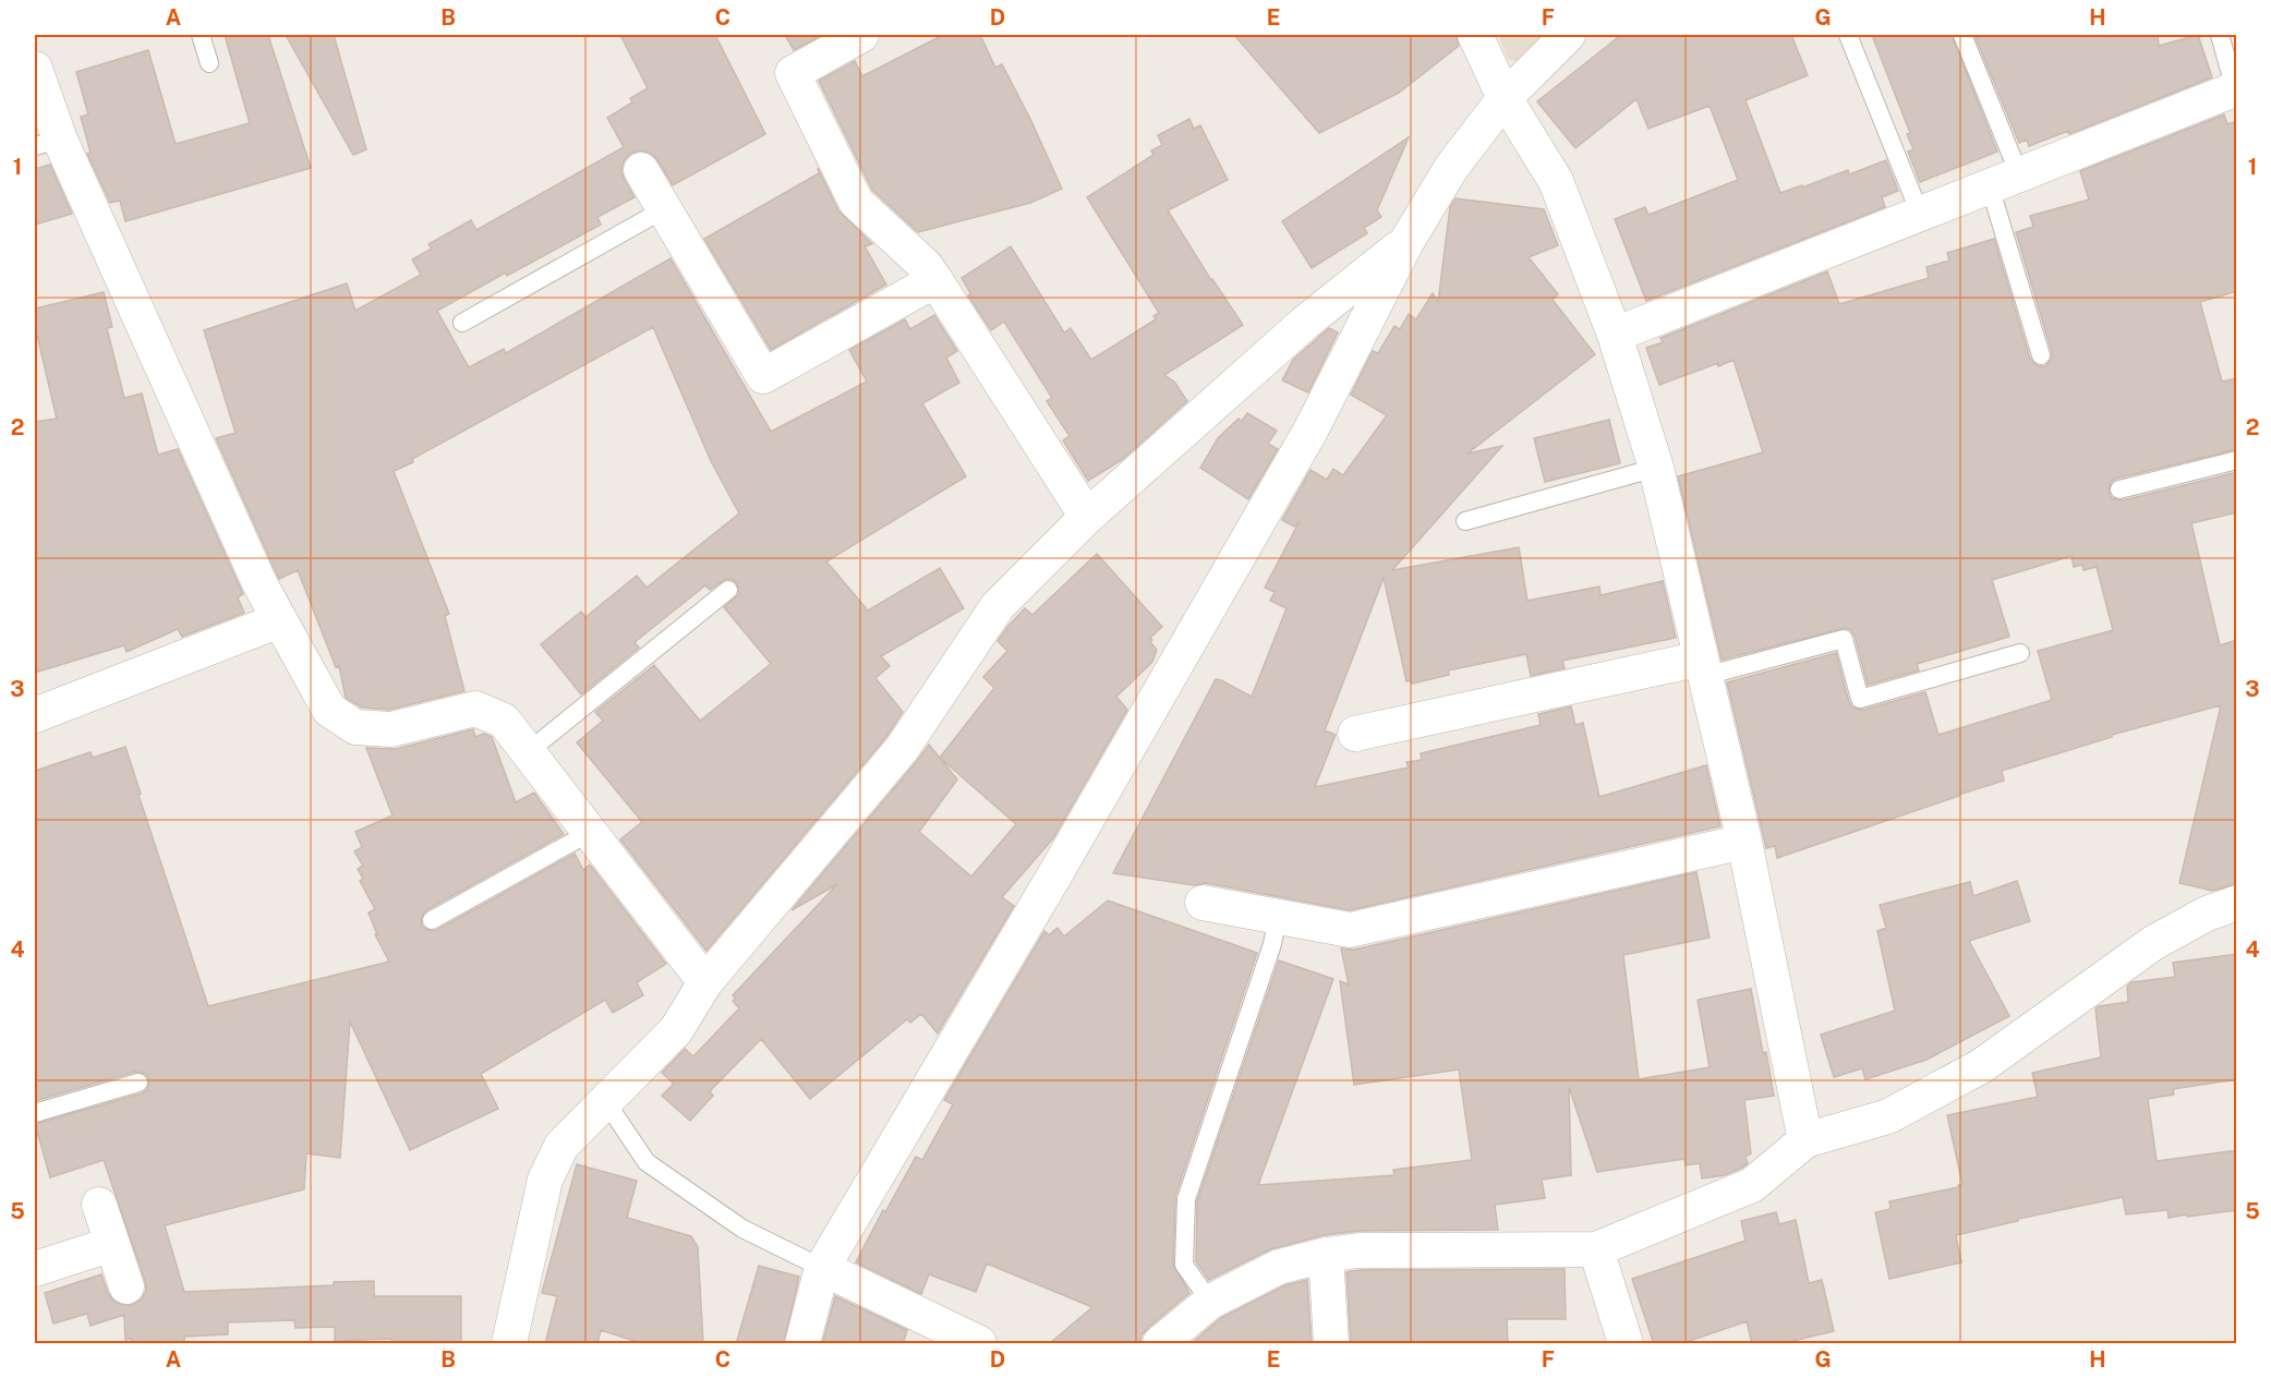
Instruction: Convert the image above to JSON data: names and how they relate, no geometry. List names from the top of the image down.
{
  "grid": {
    "columns": [
      "A",
      "B",
      "C",
      "D",
      "E",
      "F",
      "G",
      "H"
    ],
    "rows": [
      "1",
      "2",
      "3",
      "4",
      "5"
    ]
  }
}
